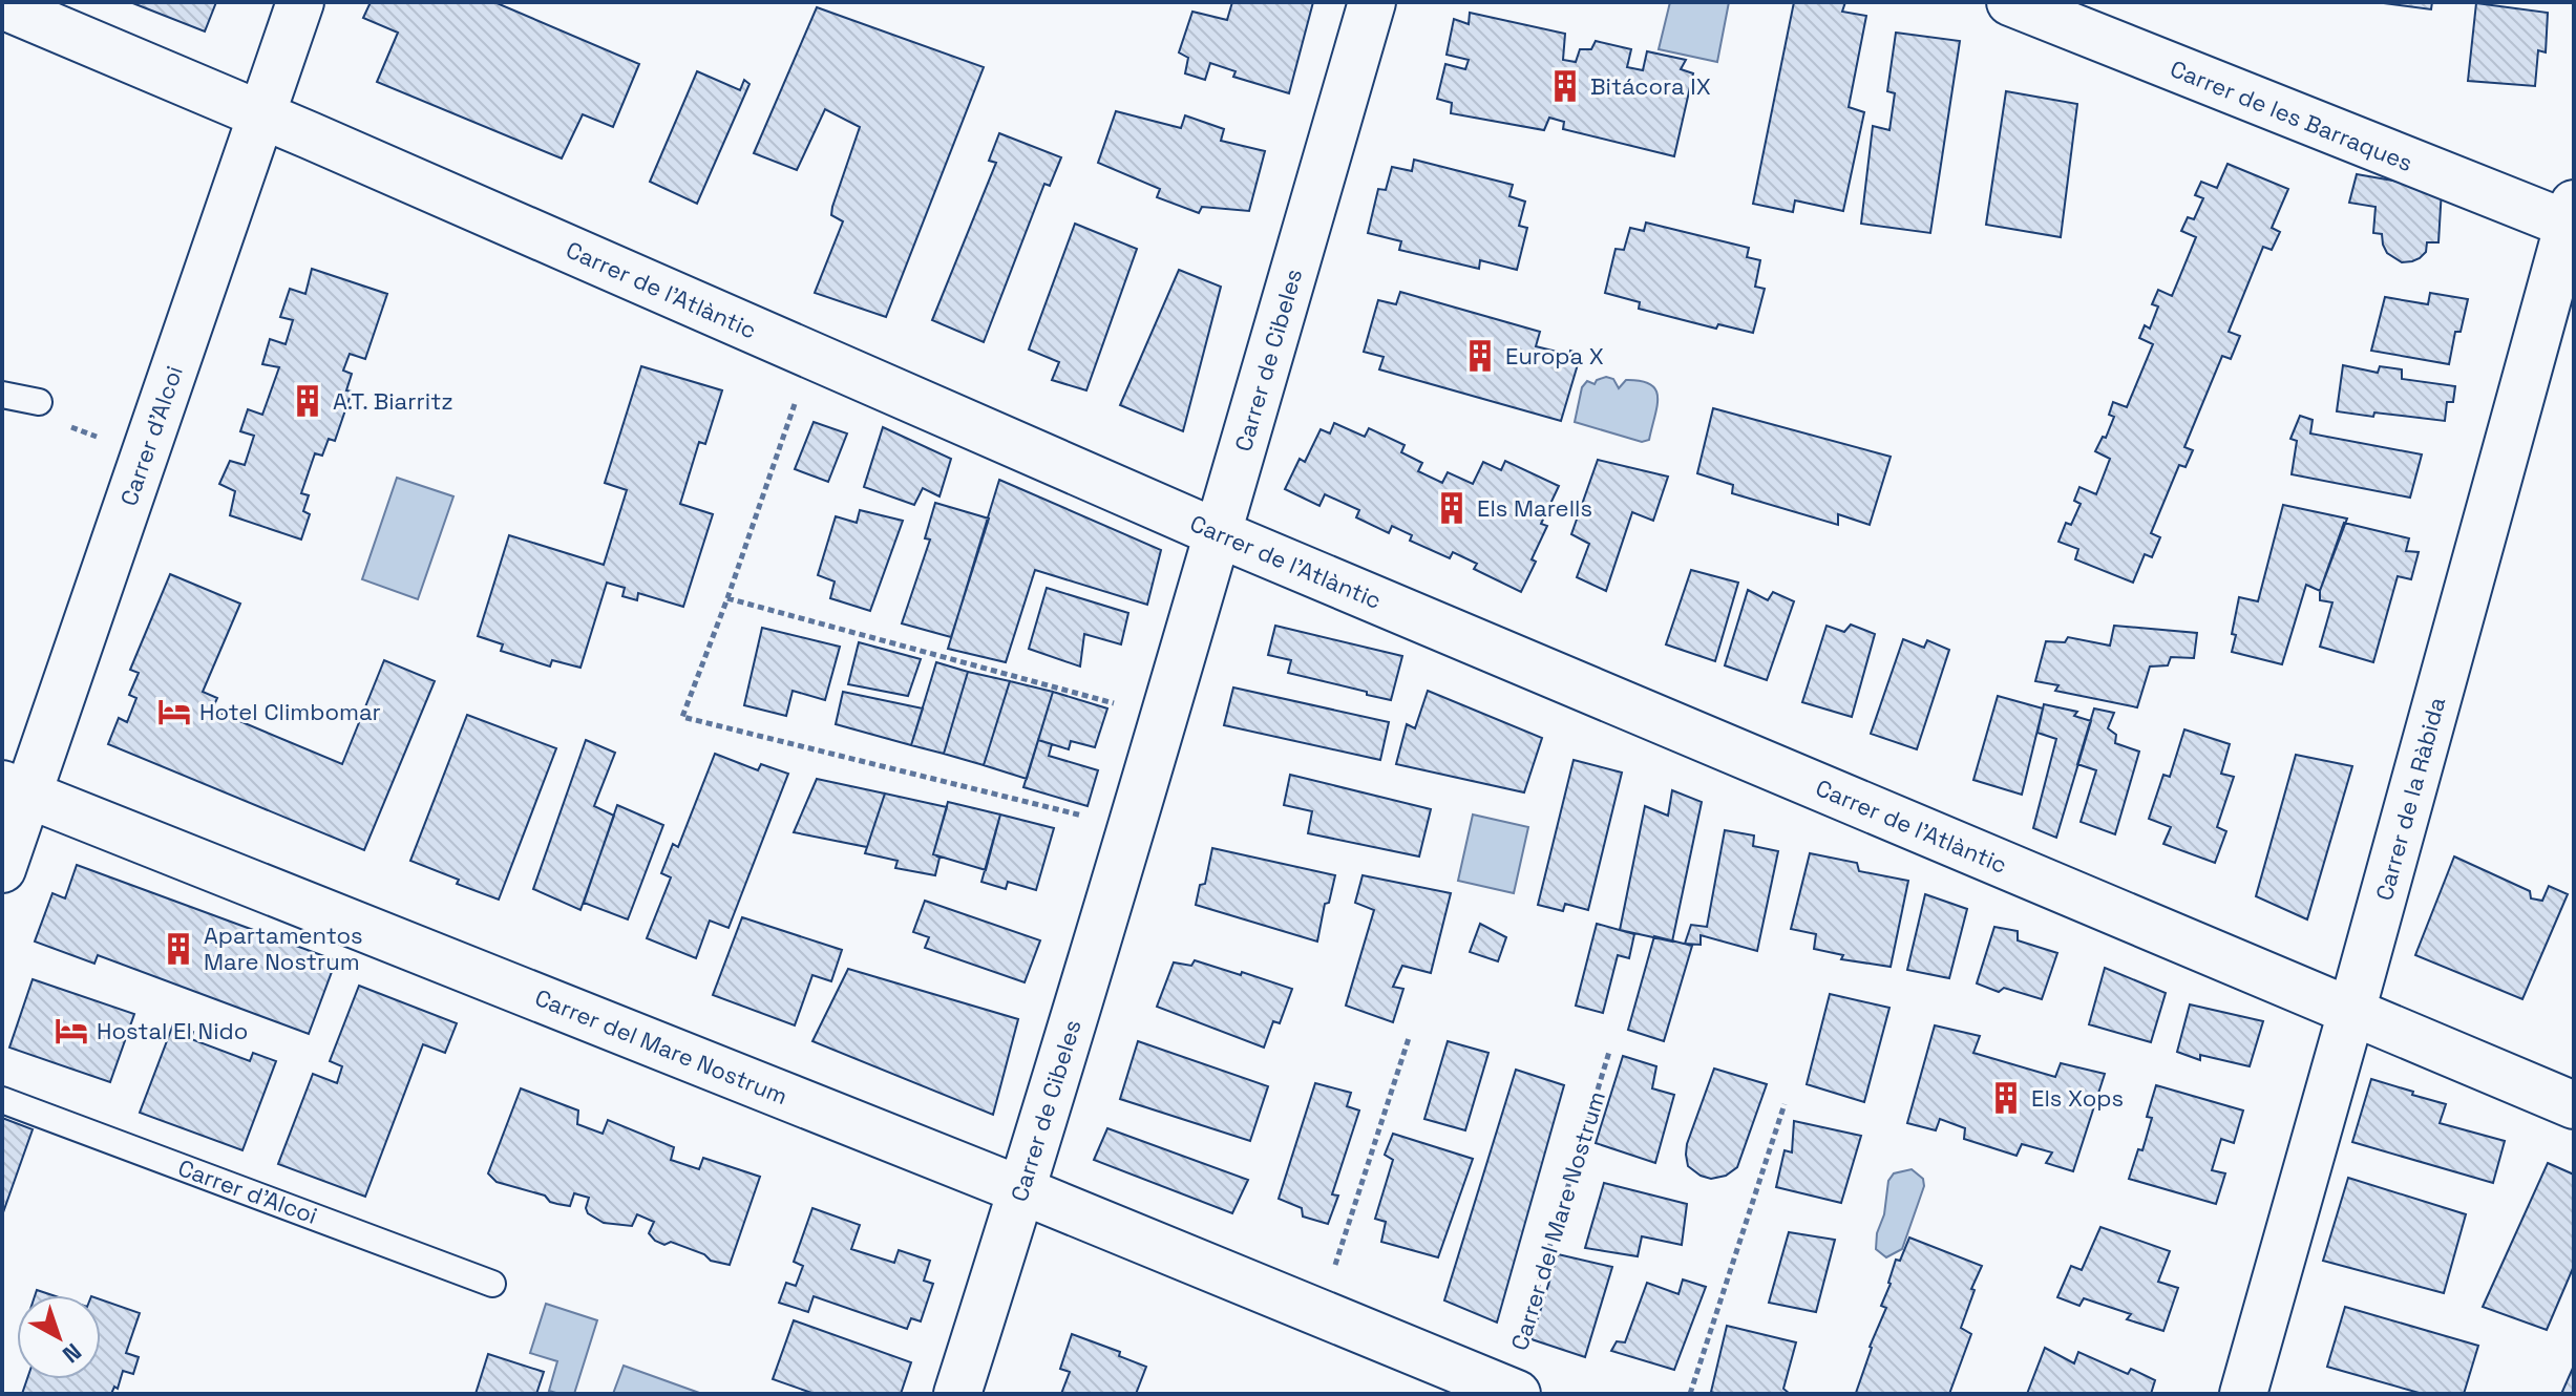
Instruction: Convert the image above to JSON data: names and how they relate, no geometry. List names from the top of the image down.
{
  "streets": {
    "street": [
      "Carrer de les Barraques",
      "Carrer de l'Atlàntic",
      "Carrer de Cibeles",
      "Carrer d'Alcoi",
      "Carrer de la Ràbida",
      "Carrer del Mare Nostrum"
    ]
  },
  "crossings": [
    ["Carrer de les Barraques", "Carrer de la Ràbida"],
    ["Carrer de l'Atlàntic", "Carrer de Cibeles"],
    ["Carrer de l'Atlàntic", "Carrer d'Alcoi"],
    ["Carrer de l'Atlàntic", "Carrer de la Ràbida"],
    ["Carrer de Cibeles", "Carrer del Mare Nostrum"],
    ["Carrer d'Alcoi", "Carrer del Mare Nostrum"]
  ],
  "places": {
    "building": [
      "Bitácora IX",
      "Europa X",
      "A.T. Biarritz",
      "Els Marells",
      "Apartamentos Mare Nostrum",
      "Els Xops"
    ],
    "hotel": ["Hotel Climbomar", "Hostal El Nido"]
  },
  "north": "bottom right"
}
